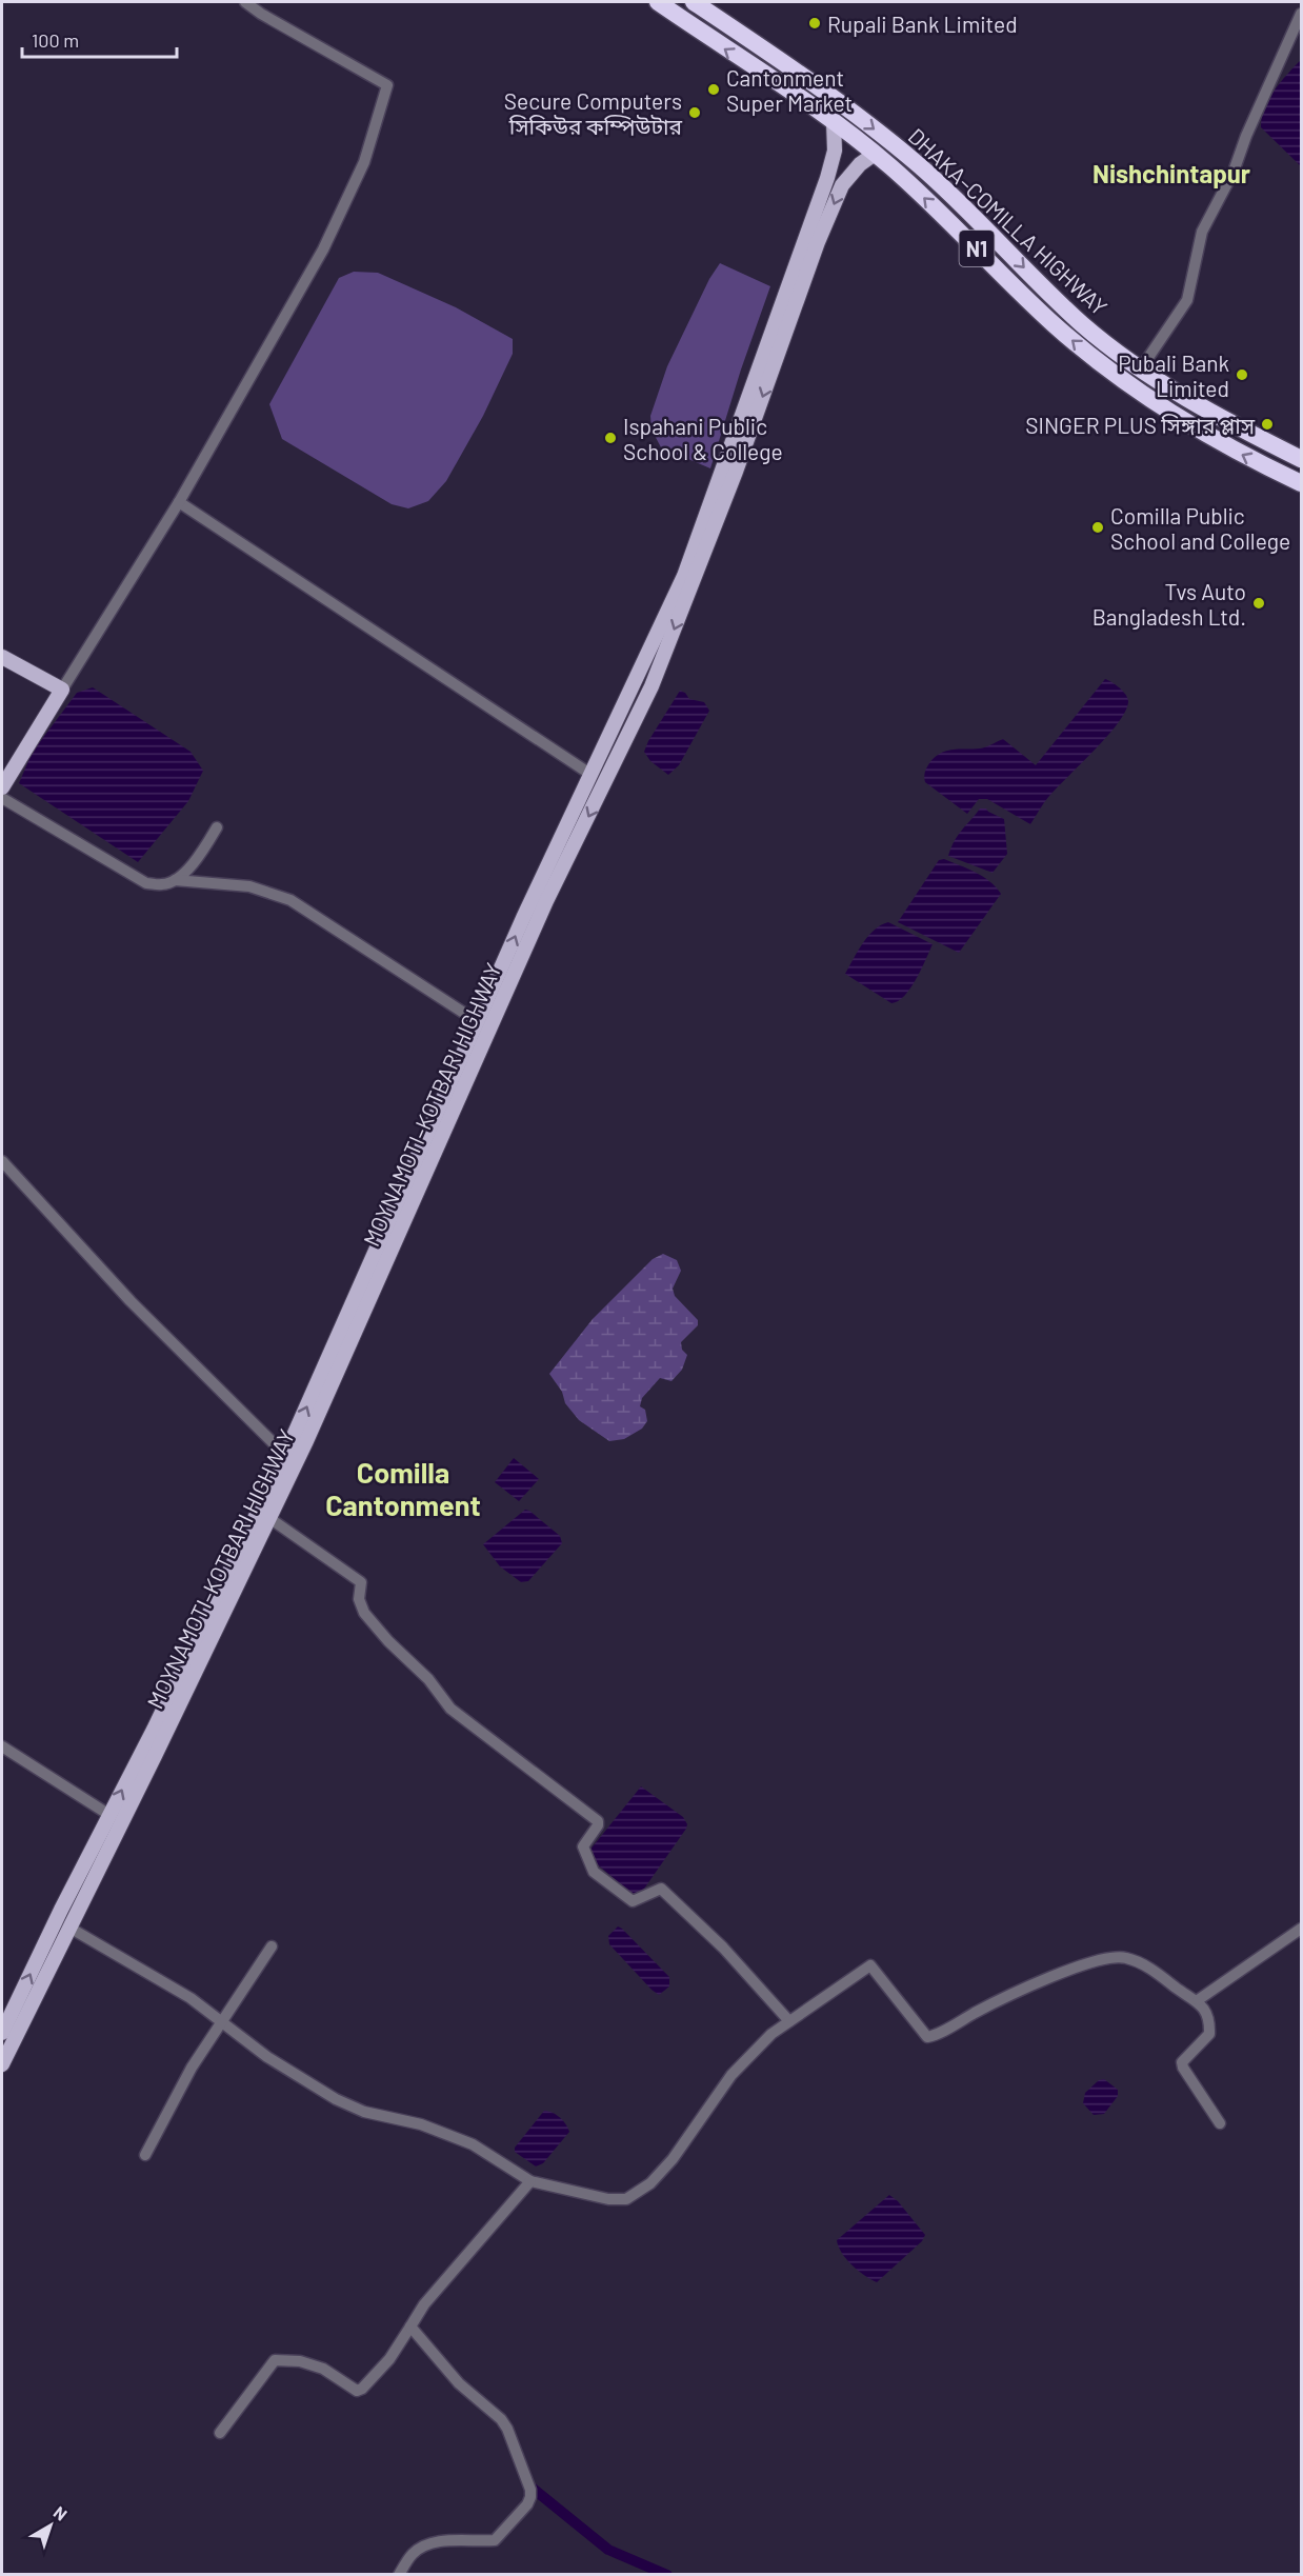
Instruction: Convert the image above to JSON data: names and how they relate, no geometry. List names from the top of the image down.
{
  "streets": {
    "highway": ["DHAKA–COMILLA HIGHWAY", "N1"],
    "main road": ["MOYNAMOTI–KOTBARI HIGHWAY"]
  },
  "crossings": [
    ["DHAKA–COMILLA HIGHWAY", "MOYNAMOTI–KOTBARI HIGHWAY"]
  ],
  "districts": ["Nishchintapur", "Comilla Cantonment"],
  "places": [
    "Rupali Bank Limited",
    "Cantonment Super Market",
    "Secure Computers সিকিউর কম্পিউটার",
    "Pubali Bank Limited",
    "SINGER PLUS সিঙ্গার প্লাস",
    "Ispahani Public School & College",
    "Comilla Public School and College",
    "Tvs Auto Bangladesh Ltd."
  ],
  "scale_bar": "100 m",
  "north": "top right"
}
